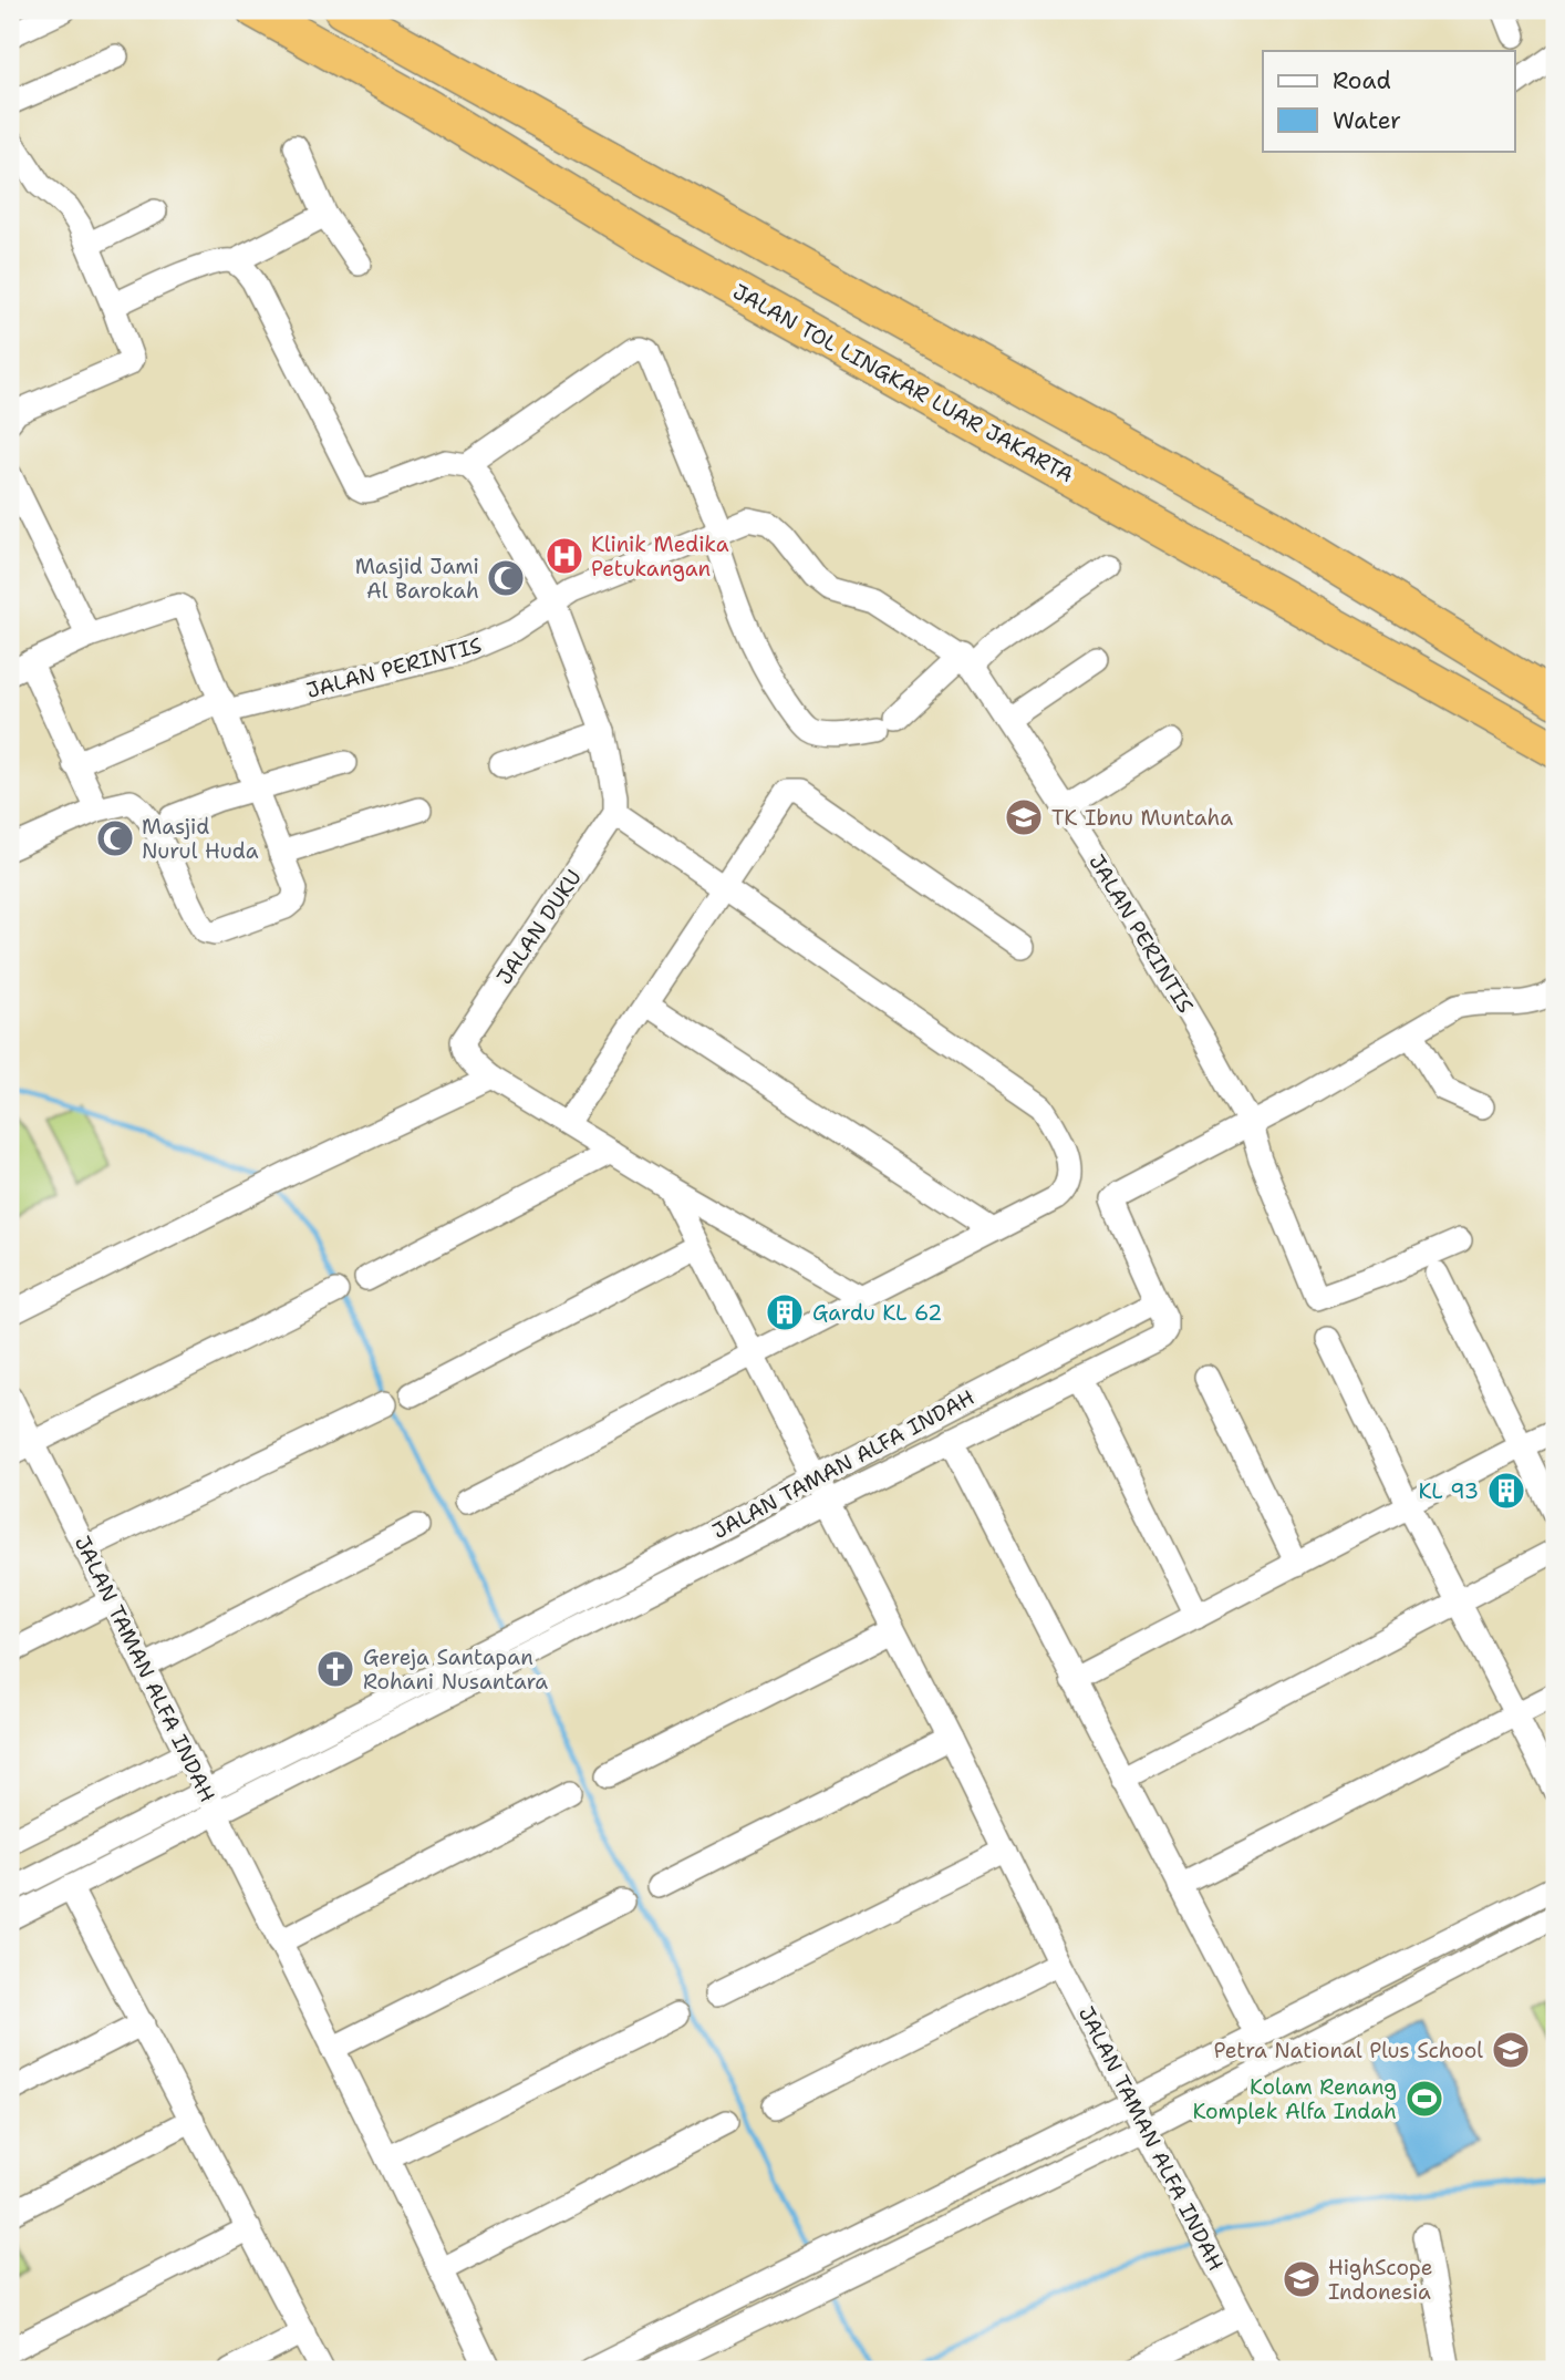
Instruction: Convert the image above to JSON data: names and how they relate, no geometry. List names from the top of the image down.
{
  "streets": {
    "highway": ["JALAN TOL LINGKAR LUAR JAKARTA"],
    "street": ["JALAN PERINTIS", "JALAN DUKU", "JALAN TAMAN ALFA INDAH"]
  },
  "places": {
    "hospital": ["Klinik Medika Petukangan"],
    "mosque": ["Masjid Jami Al Barokah", "Masjid Nurul Huda"],
    "school or university": ["TK Ibnu Muntaha", "Petra National Plus School", "HighScope Indonesia"],
    "building": ["Gardu KL 62", "KL 93"],
    "church": ["Gereja Santapan Rohani Nusantara"],
    "sports": ["Kolam Renang Komplek Alfa Indah"]
  },
  "legend": ["Road", "Water"]
}
